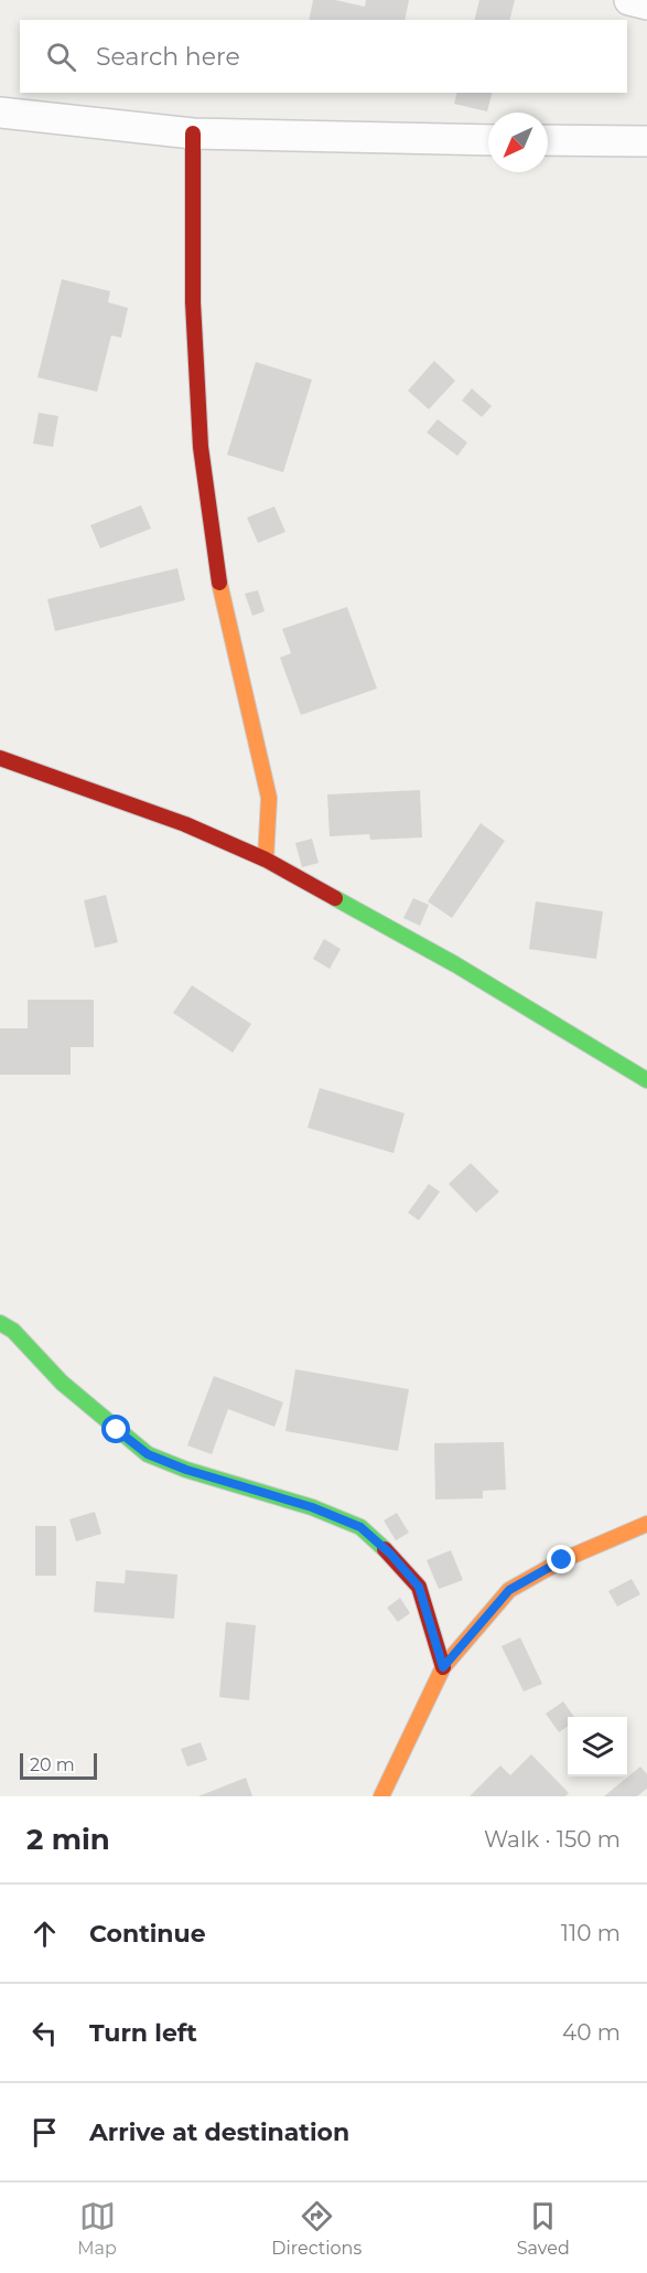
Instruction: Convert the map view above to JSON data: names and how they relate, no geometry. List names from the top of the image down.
{
  "scale_bar": "20 m",
  "north": "bottom left",
  "page": {
    "search": "Search here",
    "scale": "20 m",
    "heading": ["2 min", "Walk · 150 m"],
    "list": [
      ["Continue", "110 m"],
      ["Turn left", "40 m"],
      "Arrive at destination"
    ],
    "nav": ["Map", "Directions", "Saved"]
  }
}
